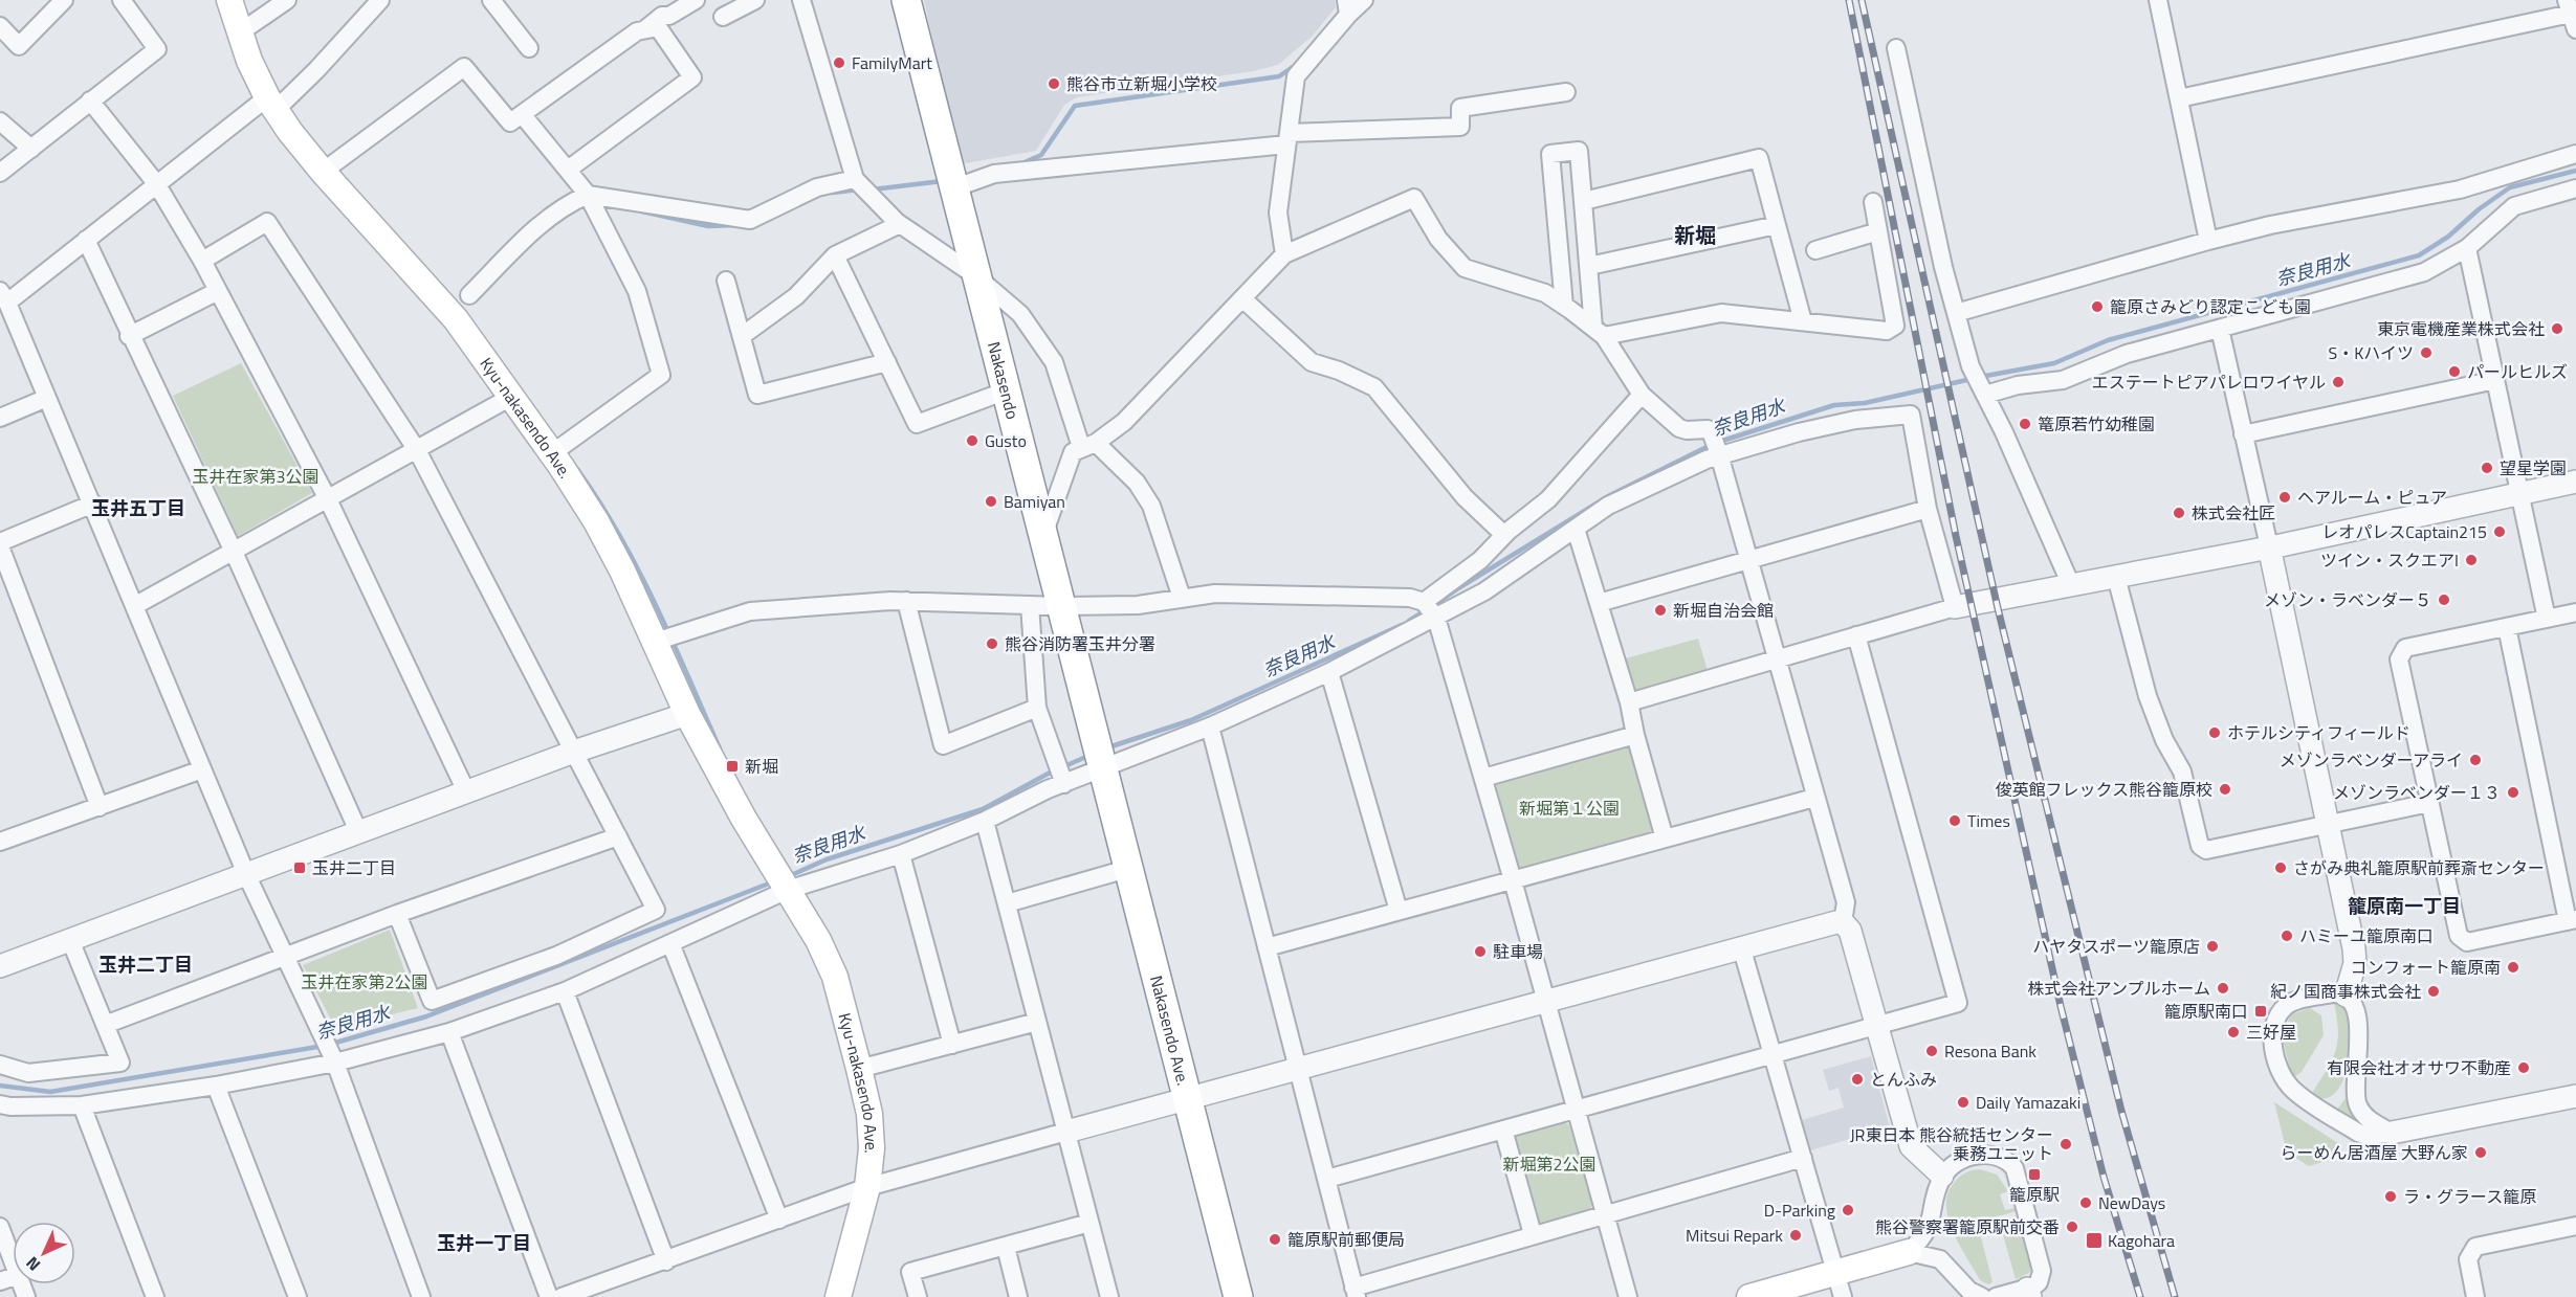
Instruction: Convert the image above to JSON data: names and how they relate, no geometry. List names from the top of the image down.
{
  "streets": {
    "highway": ["Nakasendo", "Nakasendo Ave."],
    "main road": ["Kyu-nakasendo Ave."]
  },
  "crossings": [
    ["Nakasendo", "Nakasendo Ave."]
  ],
  "districts": [
    "新堀",
    "玉井五丁目",
    "籠原南一丁目",
    "玉井二丁目",
    "玉井一丁目"
  ],
  "water": ["奈良用水"],
  "parks": [
    "玉井在家第3公園",
    "新堀第１公園",
    "玉井在家第2公園",
    "新堀第2公園"
  ],
  "places": {
    "other": [
      "FamilyMart",
      "熊谷市立新堀小学校",
      "籠原さみどり認定こども園",
      "東京電機産業株式会社",
      "S・Kハイツ",
      "パールヒルズ",
      "エステートピアパレロワイヤル",
      "篭原若竹幼稚園",
      "Gusto",
      "望星学園",
      "ヘアルーム・ピュア",
      "Bamiyan",
      "株式会社匠",
      "レオパレスCaptain215",
      "ツイン・スクエアI",
      "メゾン・ラベンダー５",
      "新堀自治会館",
      "熊谷消防署玉井分署",
      "ホテルシティフィールド",
      "メゾンラベンダーアライ",
      "俊英館フレックス熊谷籠原校",
      "メゾンラベンダー１３",
      "Times",
      "さがみ典礼籠原駅前葬斎センター",
      "ハミーユ籠原南口",
      "ハヤタスポーツ籠原店",
      "駐車場",
      "コンフォート籠原南",
      "株式会社アンプルホーム",
      "紀ノ国商事株式会社",
      "三好屋",
      "Resona Bank",
      "有限会社オオサワ不動産",
      "とんふみ",
      "Daily Yamazaki",
      "JR東日本 熊谷統括センター 乗務ユニット",
      "らーめん居酒屋 大野ん家",
      "ラ・グラース籠原",
      "NewDays",
      "D-Parking",
      "熊谷警察署籠原駅前交番",
      "Mitsui Repark",
      "籠原駅前郵便局"
    ],
    "transit": [
      "新堀",
      "玉井二丁目",
      "籠原駅南口",
      "籠原駅",
      "Kagohara"
    ]
  },
  "north": "bottom left"
}
